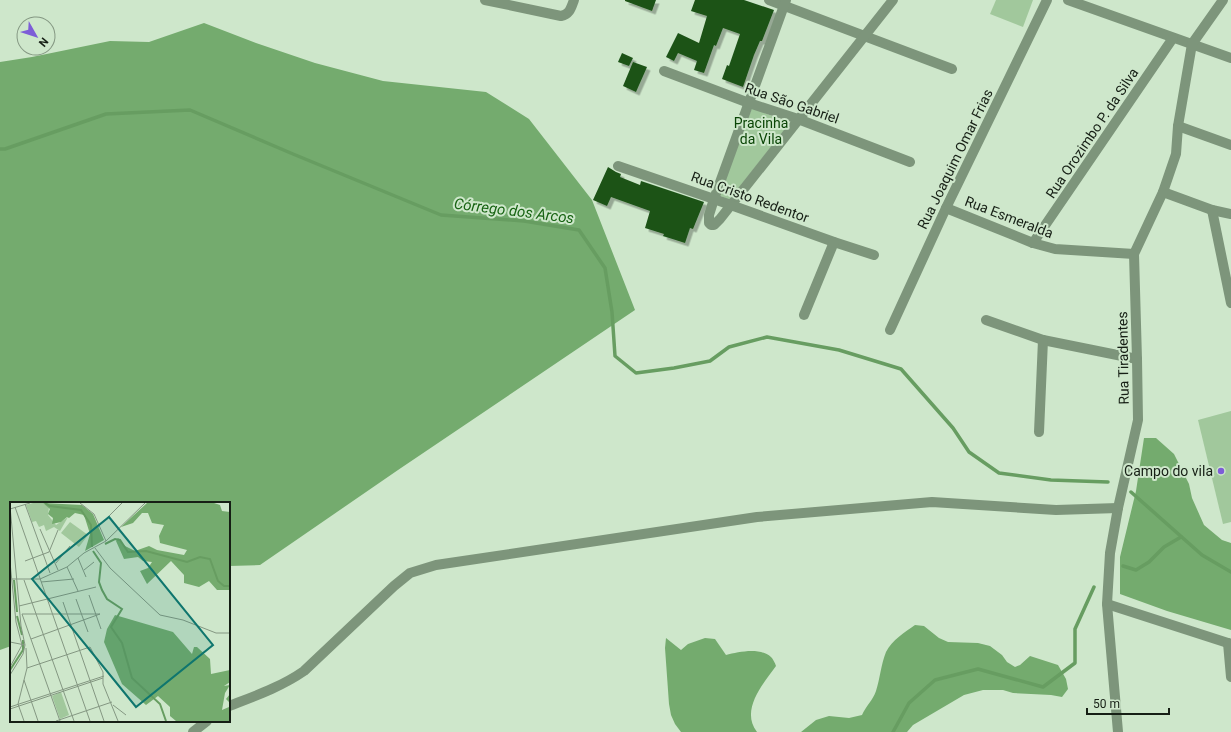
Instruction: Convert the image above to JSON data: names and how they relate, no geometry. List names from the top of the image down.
{
  "streets": {
    "street": [
      "Rua São Gabriel",
      "Rua Orozimbo P. da Silva",
      "Rua Joaquim Omar Frias",
      "Rua Cristo Redentor",
      "Rua Esmeralda",
      "Rua Tiradentes"
    ]
  },
  "crossings": [
    ["Rua Orozimbo P. da Silva", "Rua Esmeralda"],
    ["Rua Joaquim Omar Frias", "Rua Esmeralda"],
    ["Rua Esmeralda", "Rua Tiradentes"]
  ],
  "water": ["Córrego dos Arcos"],
  "parks": ["Pracinha da Vila"],
  "places": ["Campo do vila"],
  "scale_bar": "50 m",
  "north": "bottom right"
}
